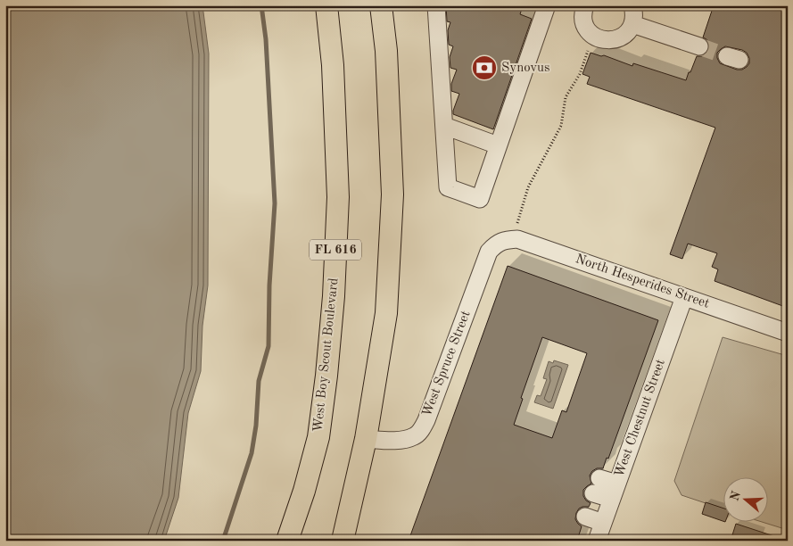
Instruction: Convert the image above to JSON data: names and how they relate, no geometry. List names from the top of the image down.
{
  "streets": {
    "main road": ["FL 616", "West Boy Scout Boulevard"],
    "street": ["North Hesperides Street", "West Spruce Street", "West Chestnut Street"]
  },
  "crossings": [
    ["North Hesperides Street", "West Spruce Street"],
    ["North Hesperides Street", "West Chestnut Street"]
  ],
  "places": {
    "bank": ["Synovus"]
  },
  "north": "left"
}
